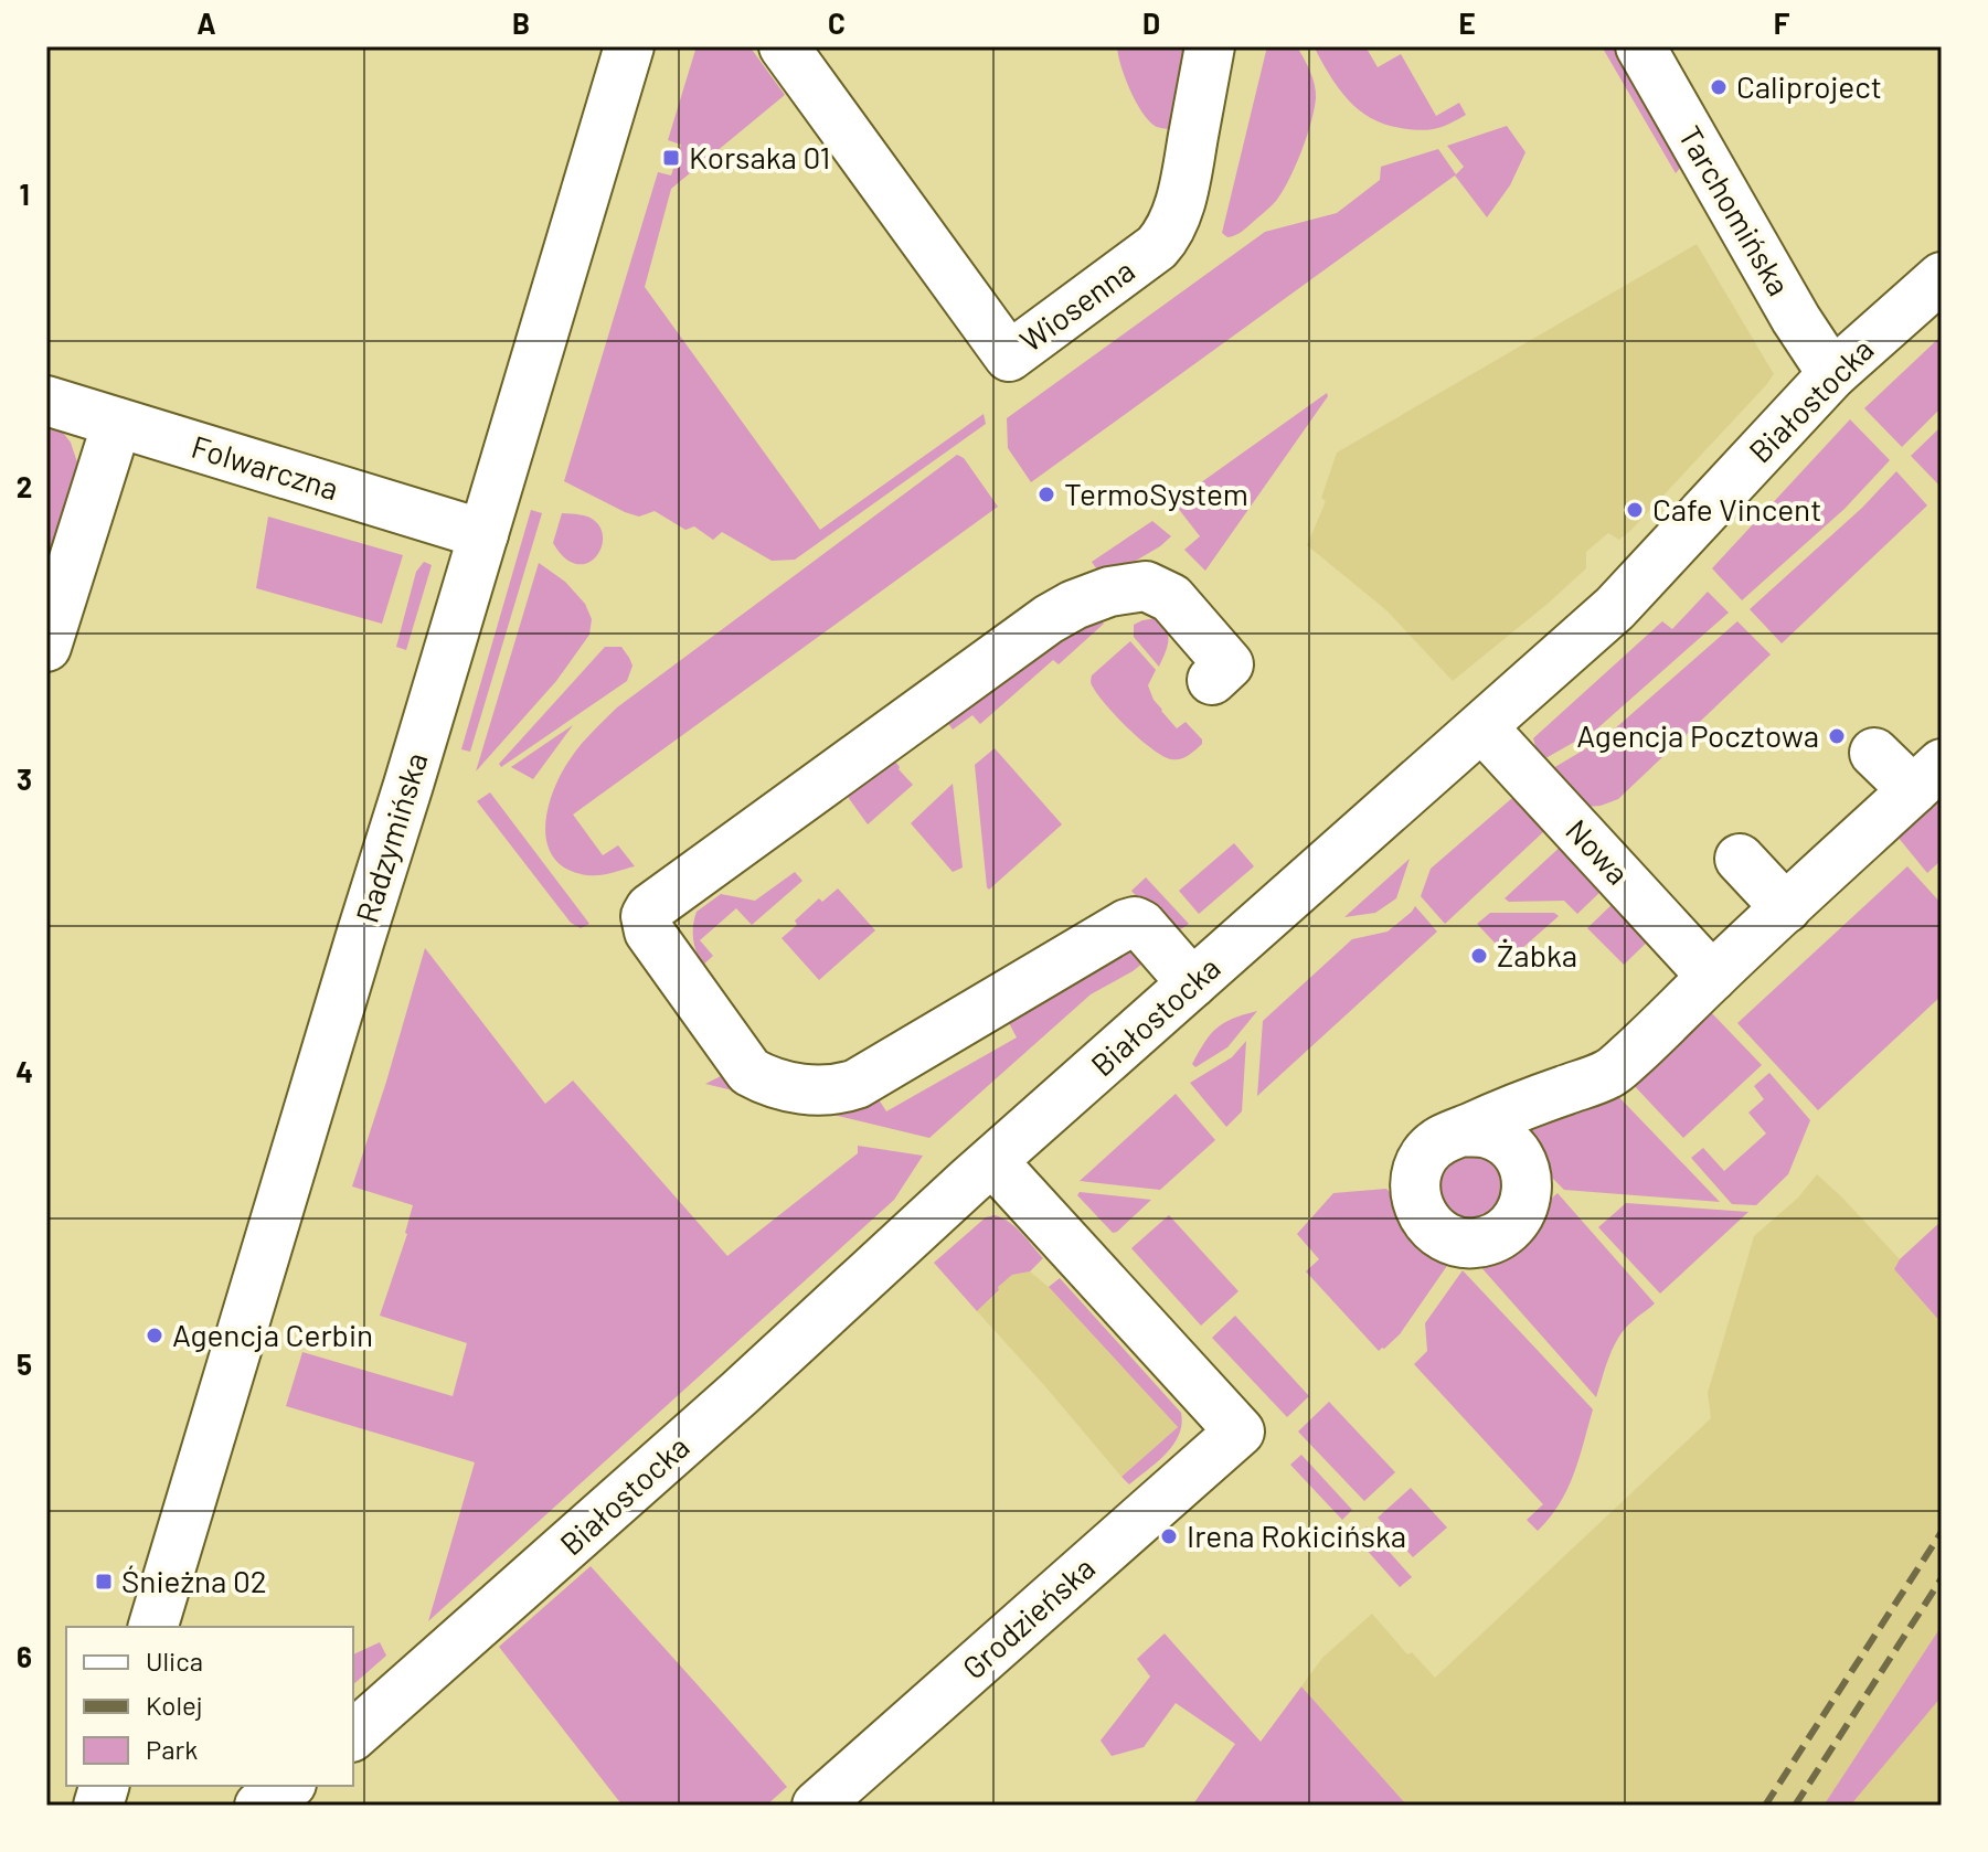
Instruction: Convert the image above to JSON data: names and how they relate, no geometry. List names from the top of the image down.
{
  "streets": {
    "street": [
      "Tarchomińska",
      "Wiosenna",
      "Białostocka",
      "Folwarczna",
      "Radzymińska",
      "Nowa",
      "Grodzieńska"
    ]
  },
  "crossings": [
    ["Tarchomińska", "Białostocka"],
    ["Białostocka", "Nowa"],
    ["Białostocka", "Grodzieńska"],
    ["Folwarczna", "Radzymińska"]
  ],
  "places": {
    "other": [
      "Caliproject",
      "TermoSystem",
      "Cafe Vincent",
      "Agencja Pocztowa",
      "Żabka",
      "Agencja Cerbin",
      "Irena Rokicińska"
    ],
    "transit": ["Korsaka 01", "Śnieżna 02"]
  },
  "legend": ["Ulica", "Kolej", "Park"],
  "grid": {
    "columns": [
      "A",
      "B",
      "C",
      "D",
      "E",
      "F"
    ],
    "rows": [
      "1",
      "2",
      "3",
      "4",
      "5",
      "6"
    ]
  }
}
